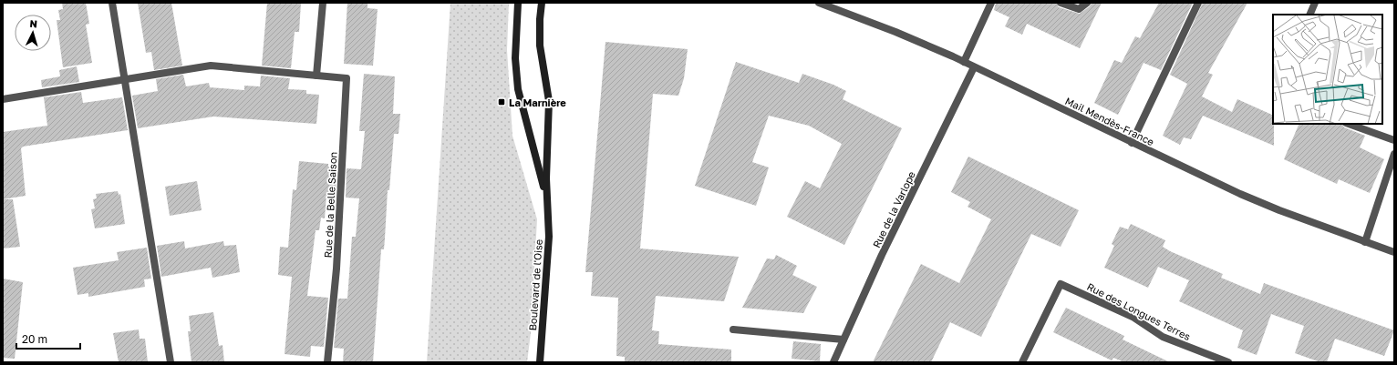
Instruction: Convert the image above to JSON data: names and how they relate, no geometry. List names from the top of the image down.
{
  "streets": {
    "main road": ["Boulevard de l'Oise"],
    "street": [
      "Mail Mendès-France",
      "Rue de la Belle Saison",
      "Rue de la Varlope",
      "Rue des Longues Terres"
    ]
  },
  "crossings": [
    ["Mail Mendès-France", "Rue de la Varlope"]
  ],
  "places": {
    "transit": ["La Marnière"]
  },
  "scale_bar": "20 m",
  "north": "top"
}
